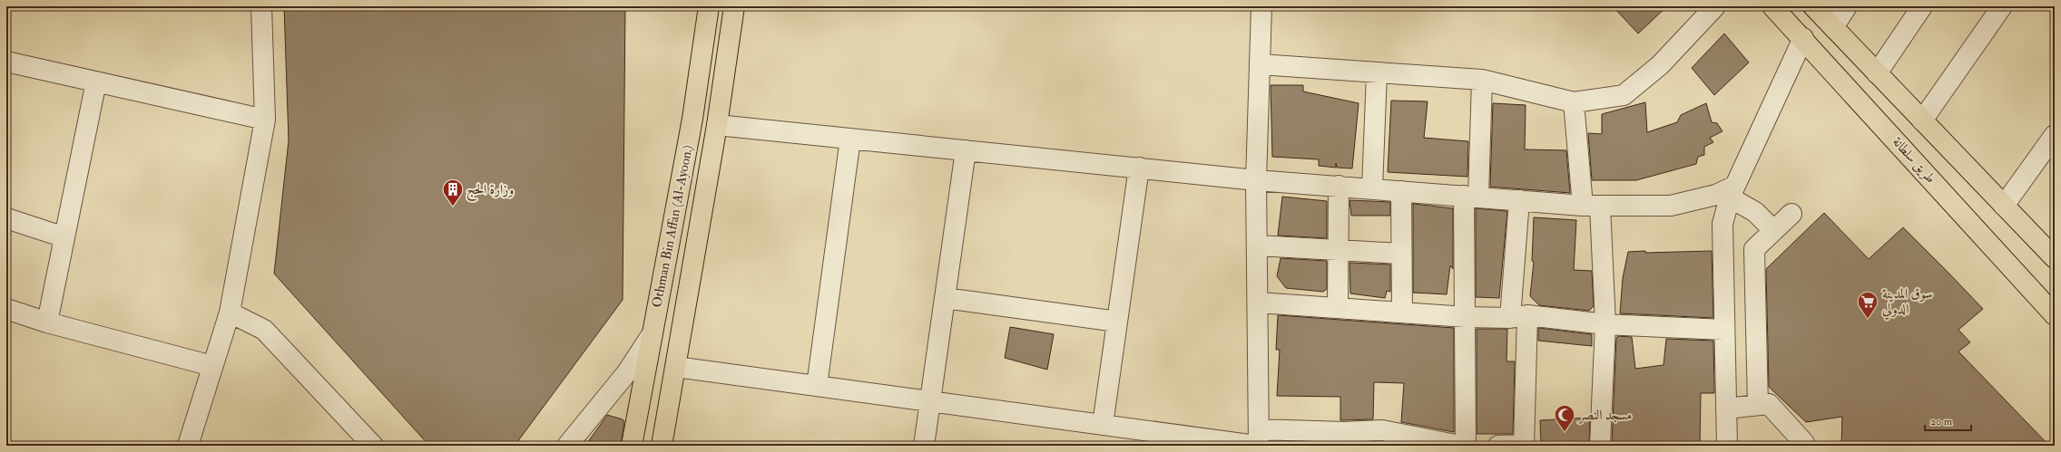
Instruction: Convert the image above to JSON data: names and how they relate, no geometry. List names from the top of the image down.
{
  "streets": {
    "main road": ["طريق سلطانة", "Othman Bin Affan (Al-Ayoon.)"]
  },
  "places": {
    "building": ["وزارة الحج"],
    "supermarket": ["سوق المدينة الدولي"],
    "mosque": ["مسجد النصر"]
  },
  "scale_bar": "20 m"
}
